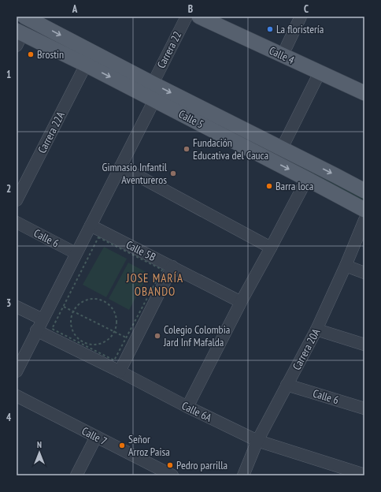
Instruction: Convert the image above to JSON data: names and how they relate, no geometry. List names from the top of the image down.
{
  "streets": {
    "main road": ["Calle 4", "Calle 5"],
    "street": [
      "Carrera 22",
      "Carrera 22A",
      "Calle 6",
      "Calle 5B",
      "Carrera 20A",
      "Calle 6A",
      "Calle 7"
    ]
  },
  "crossings": [
    ["Carrera 22", "Calle 5"],
    ["Calle 5", "Carrera 22A"],
    ["Calle 6", "Carrera 20A"],
    ["Carrera 20A", "Calle 6A"]
  ],
  "districts": ["JOSE MARÍA OBANDO"],
  "places": [
    "La floristería",
    "Brostin",
    "Fundación Educativa del Cauca",
    "Gimnasio Infantil Aventureros",
    "Barra loca",
    "Colegio Colombia Jard Inf Mafalda",
    "Señor Arroz Paisa",
    "Pedro parrilla"
  ],
  "north": "top",
  "grid": {
    "columns": ["A", "B", "C"],
    "rows": [
      "1",
      "2",
      "3",
      "4"
    ]
  }
}
